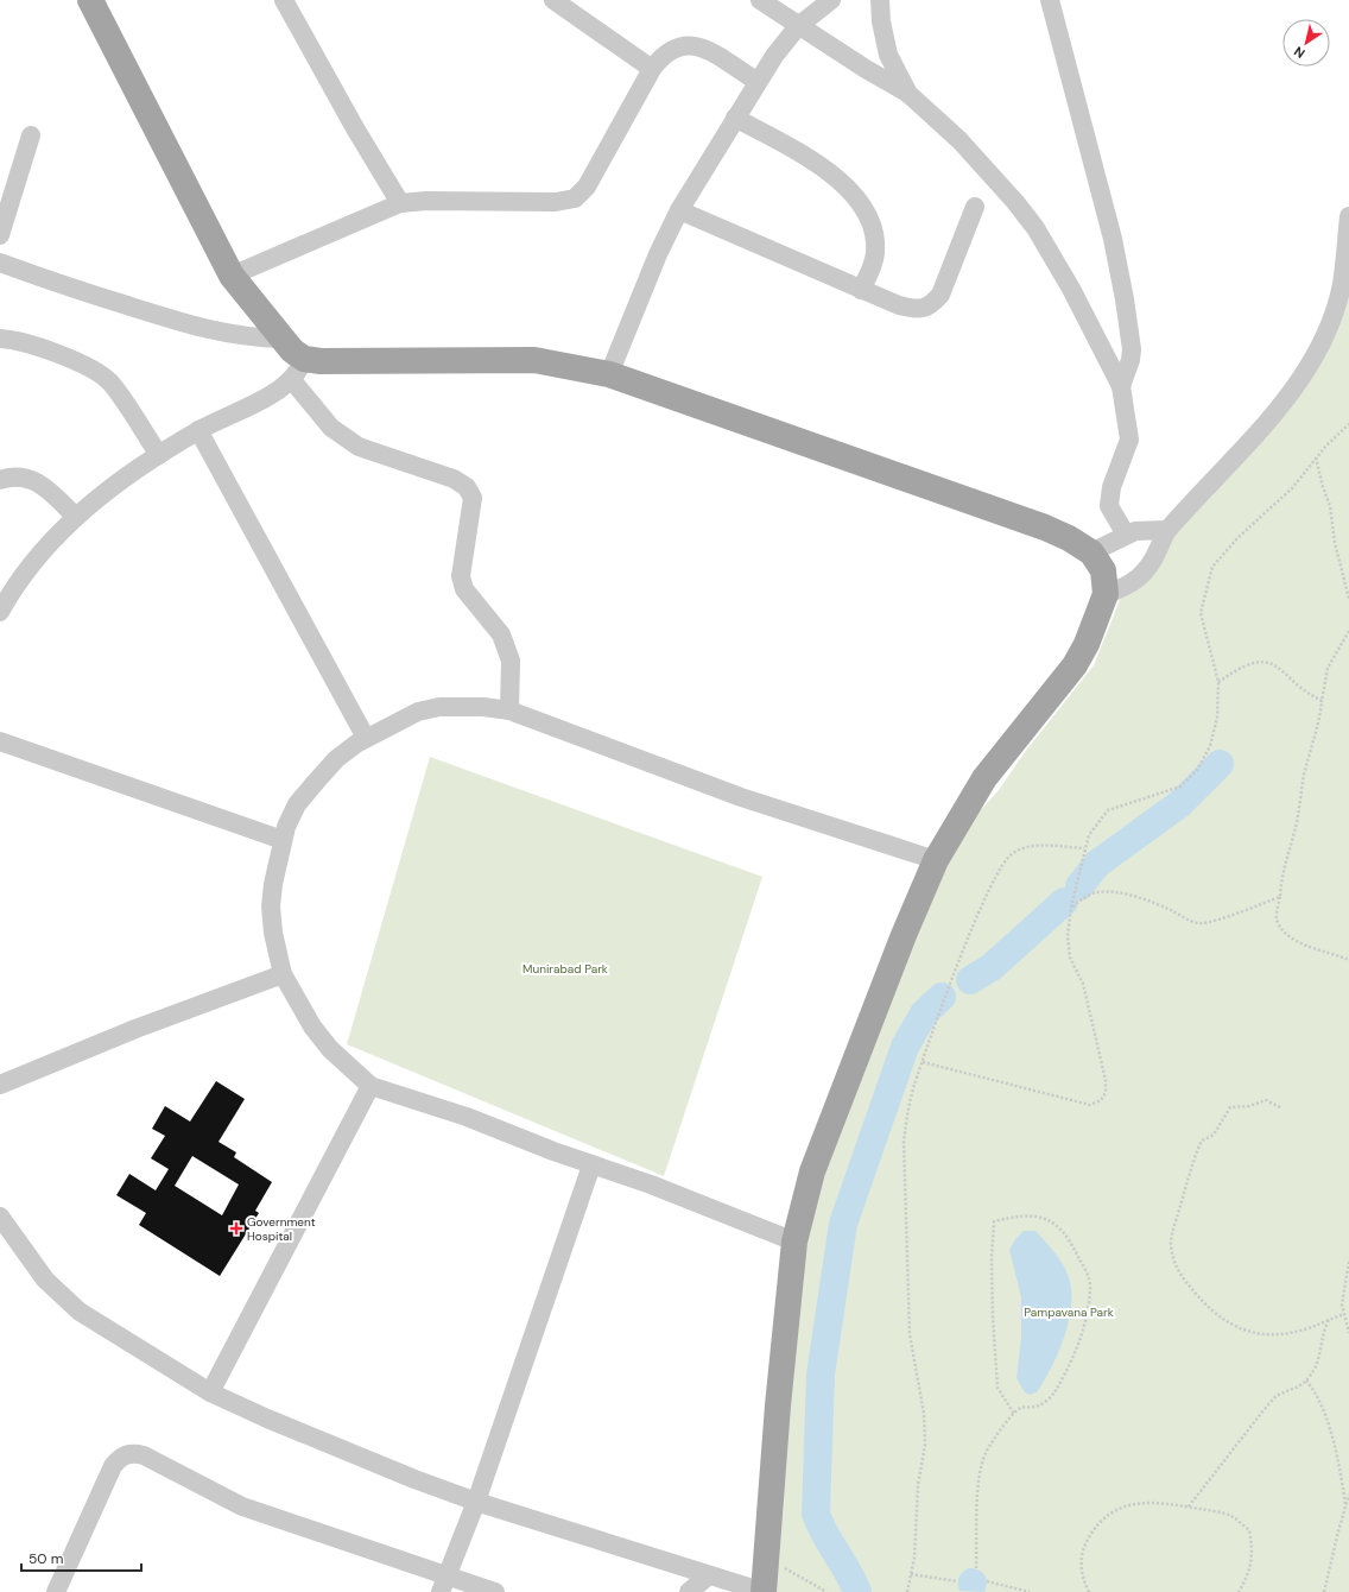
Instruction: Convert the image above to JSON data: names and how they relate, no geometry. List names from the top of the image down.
{
  "parks": ["Munirabad Park", "Pampavana Park"],
  "places": {
    "health": ["Government Hospital"]
  },
  "scale_bar": "50 m",
  "north": "bottom left"
}
